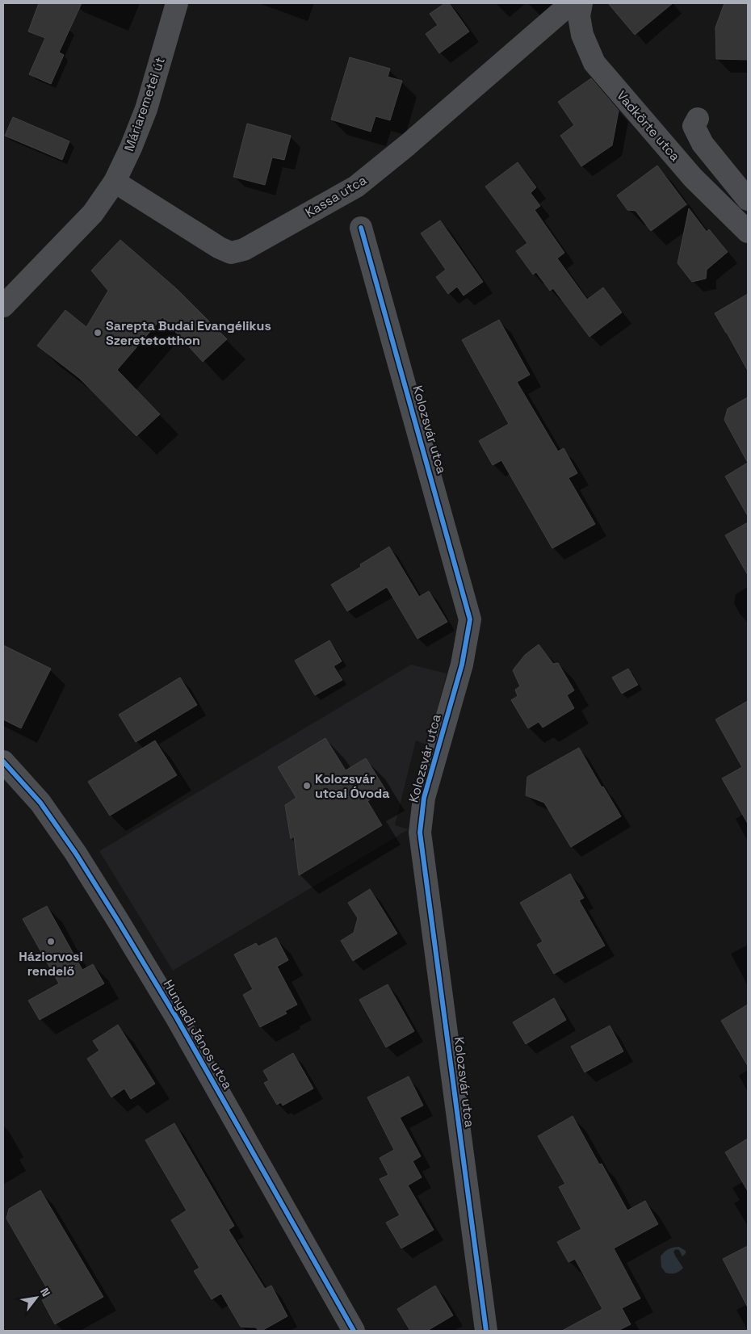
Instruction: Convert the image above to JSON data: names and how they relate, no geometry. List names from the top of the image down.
{
  "streets": {
    "street": [
      "Máriaremetei út",
      "Vadkörte utca",
      "Kassa utca",
      "Kolozsvár utca",
      "Hunyadi János utca"
    ]
  },
  "crossings": [
    ["Máriaremetei út", "Kassa utca"]
  ],
  "places": ["Sarepta Budai Evangélikus Szeretetotthon", "Kolozsvár utcai Óvoda", "Háziorvosi rendelő"],
  "north": "top right"
}
